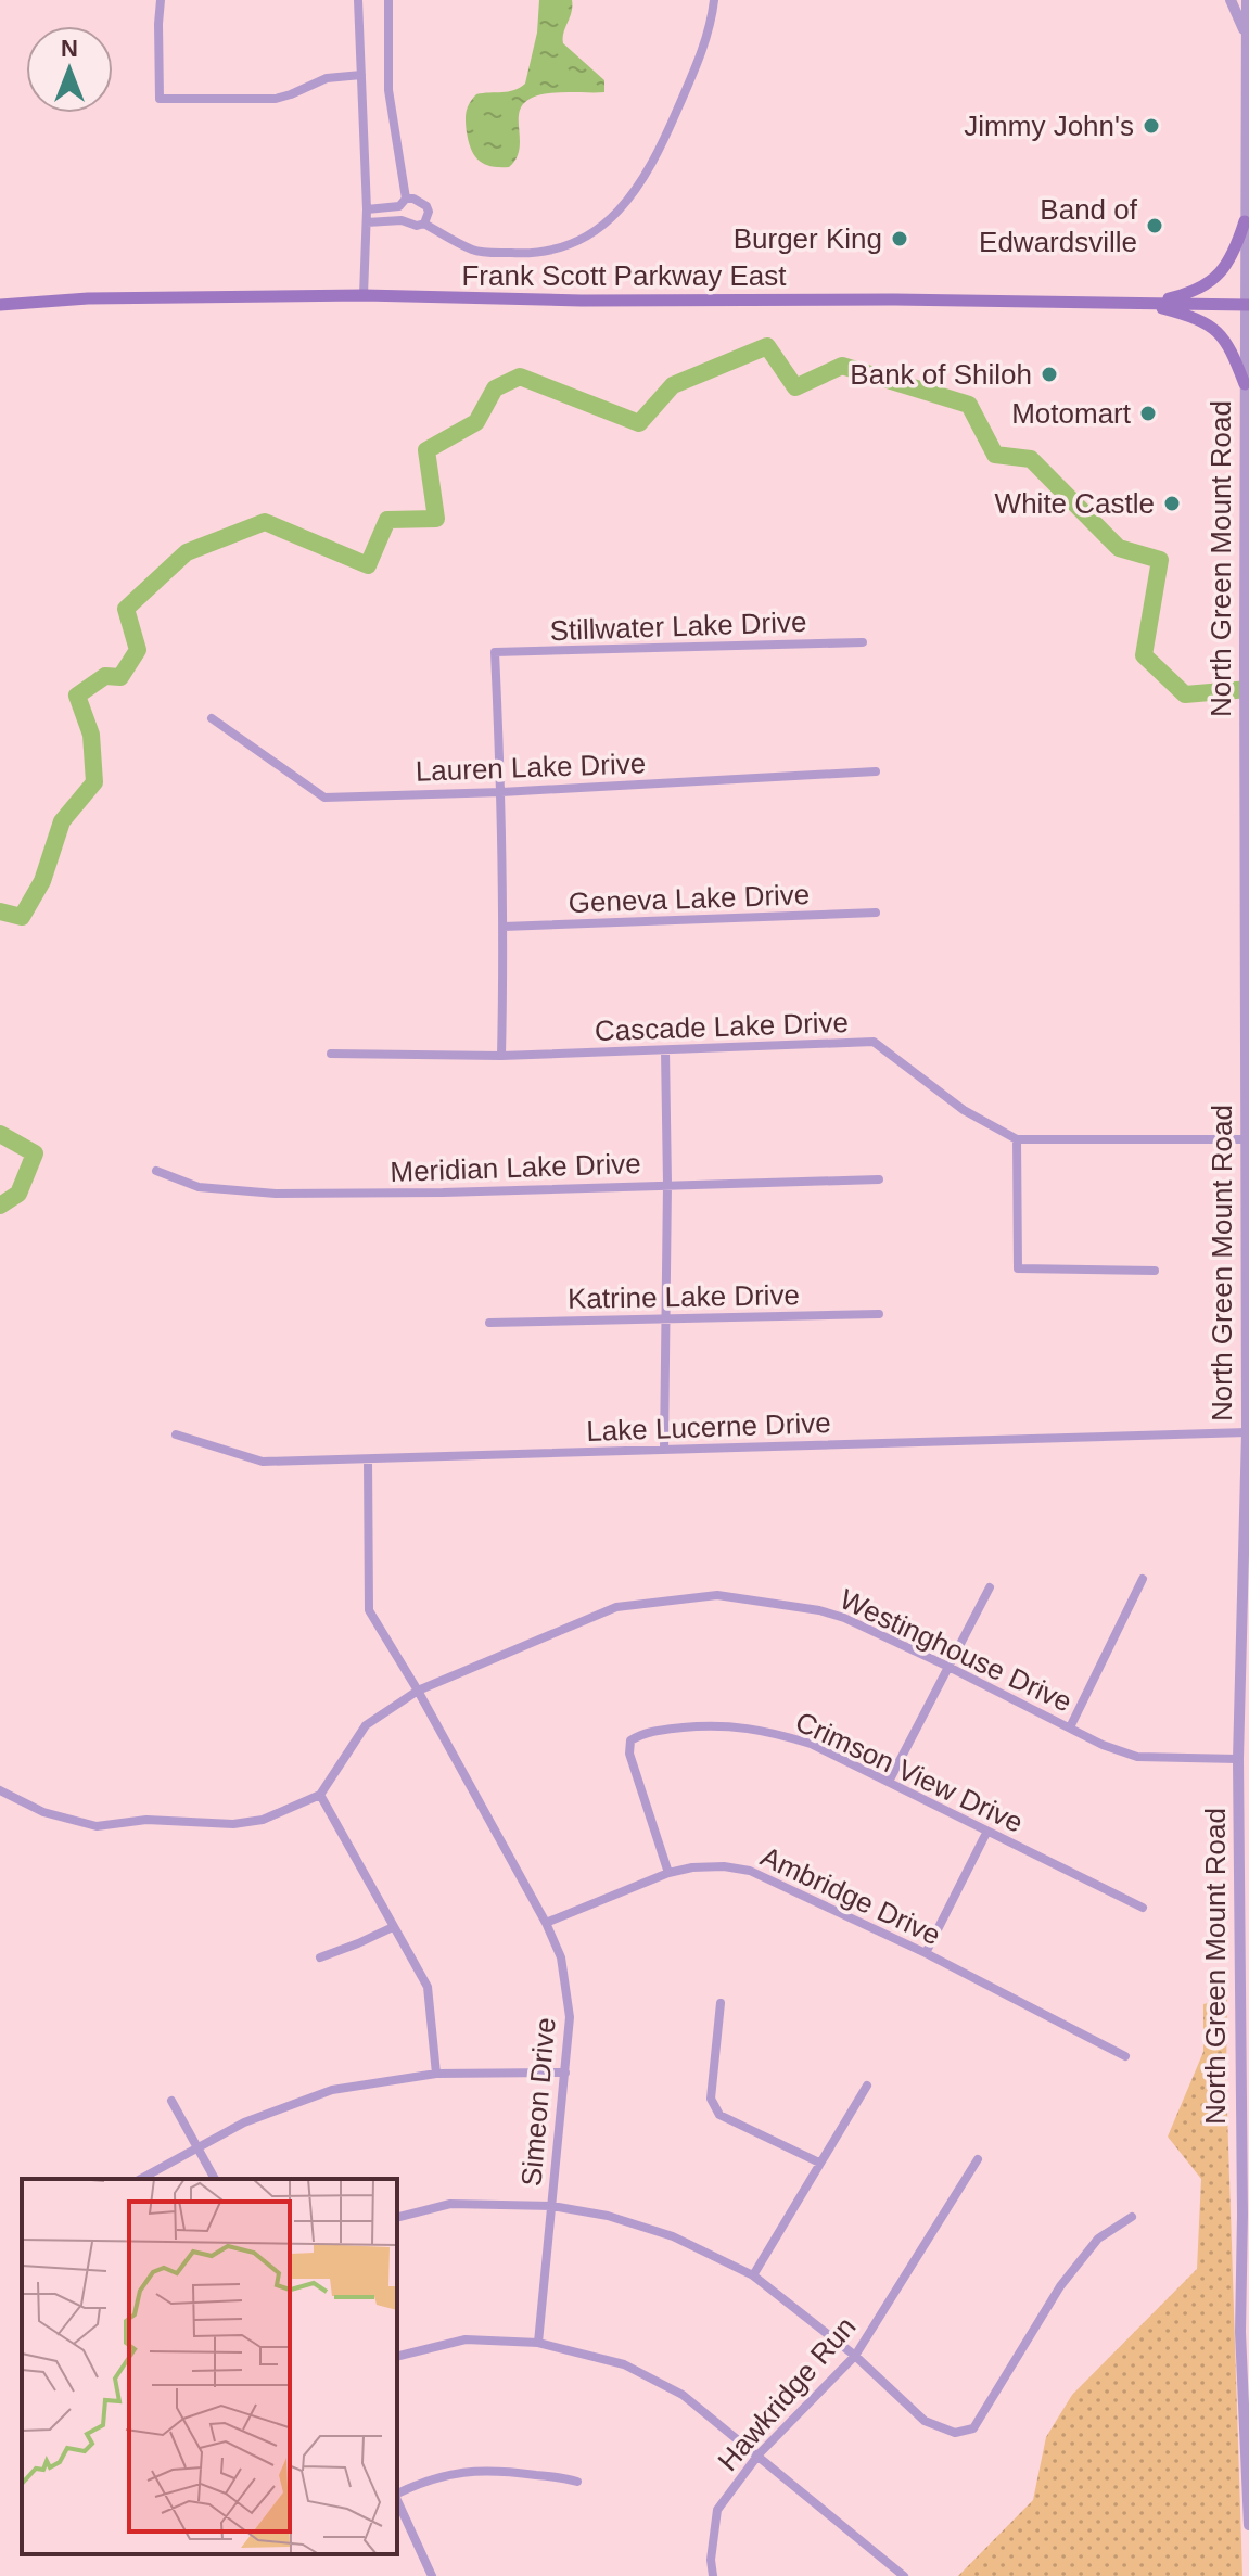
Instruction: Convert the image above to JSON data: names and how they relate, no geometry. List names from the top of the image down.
{
  "streets": {
    "main road": ["Frank Scott Parkway East"],
    "street": [
      "North Green Mount Road",
      "Stillwater Lake Drive",
      "Lauren Lake Drive",
      "Geneva Lake Drive",
      "Cascade Lake Drive",
      "Meridian Lake Drive",
      "Katrine Lake Drive",
      "Lake Lucerne Drive",
      "Westinghouse Drive",
      "Crimson View Drive",
      "Ambridge Drive",
      "Simeon Drive",
      "Hawkridge Run"
    ]
  },
  "crossings": [
    ["Frank Scott Parkway East", "North Green Mount Road"],
    ["North Green Mount Road", "Cascade Lake Drive"],
    ["North Green Mount Road", "Lake Lucerne Drive"],
    ["North Green Mount Road", "Westinghouse Drive"],
    ["Stillwater Lake Drive", "Lauren Lake Drive"],
    ["Lake Lucerne Drive", "Simeon Drive"],
    ["Westinghouse Drive", "Simeon Drive"],
    ["Crimson View Drive", "Ambridge Drive"],
    ["Ambridge Drive", "Simeon Drive"]
  ],
  "places": [
    "Jimmy John's",
    "Band of Edwardsville",
    "Burger King",
    "Bank of Shiloh",
    "Motomart",
    "White Castle"
  ],
  "north": "top"
}
